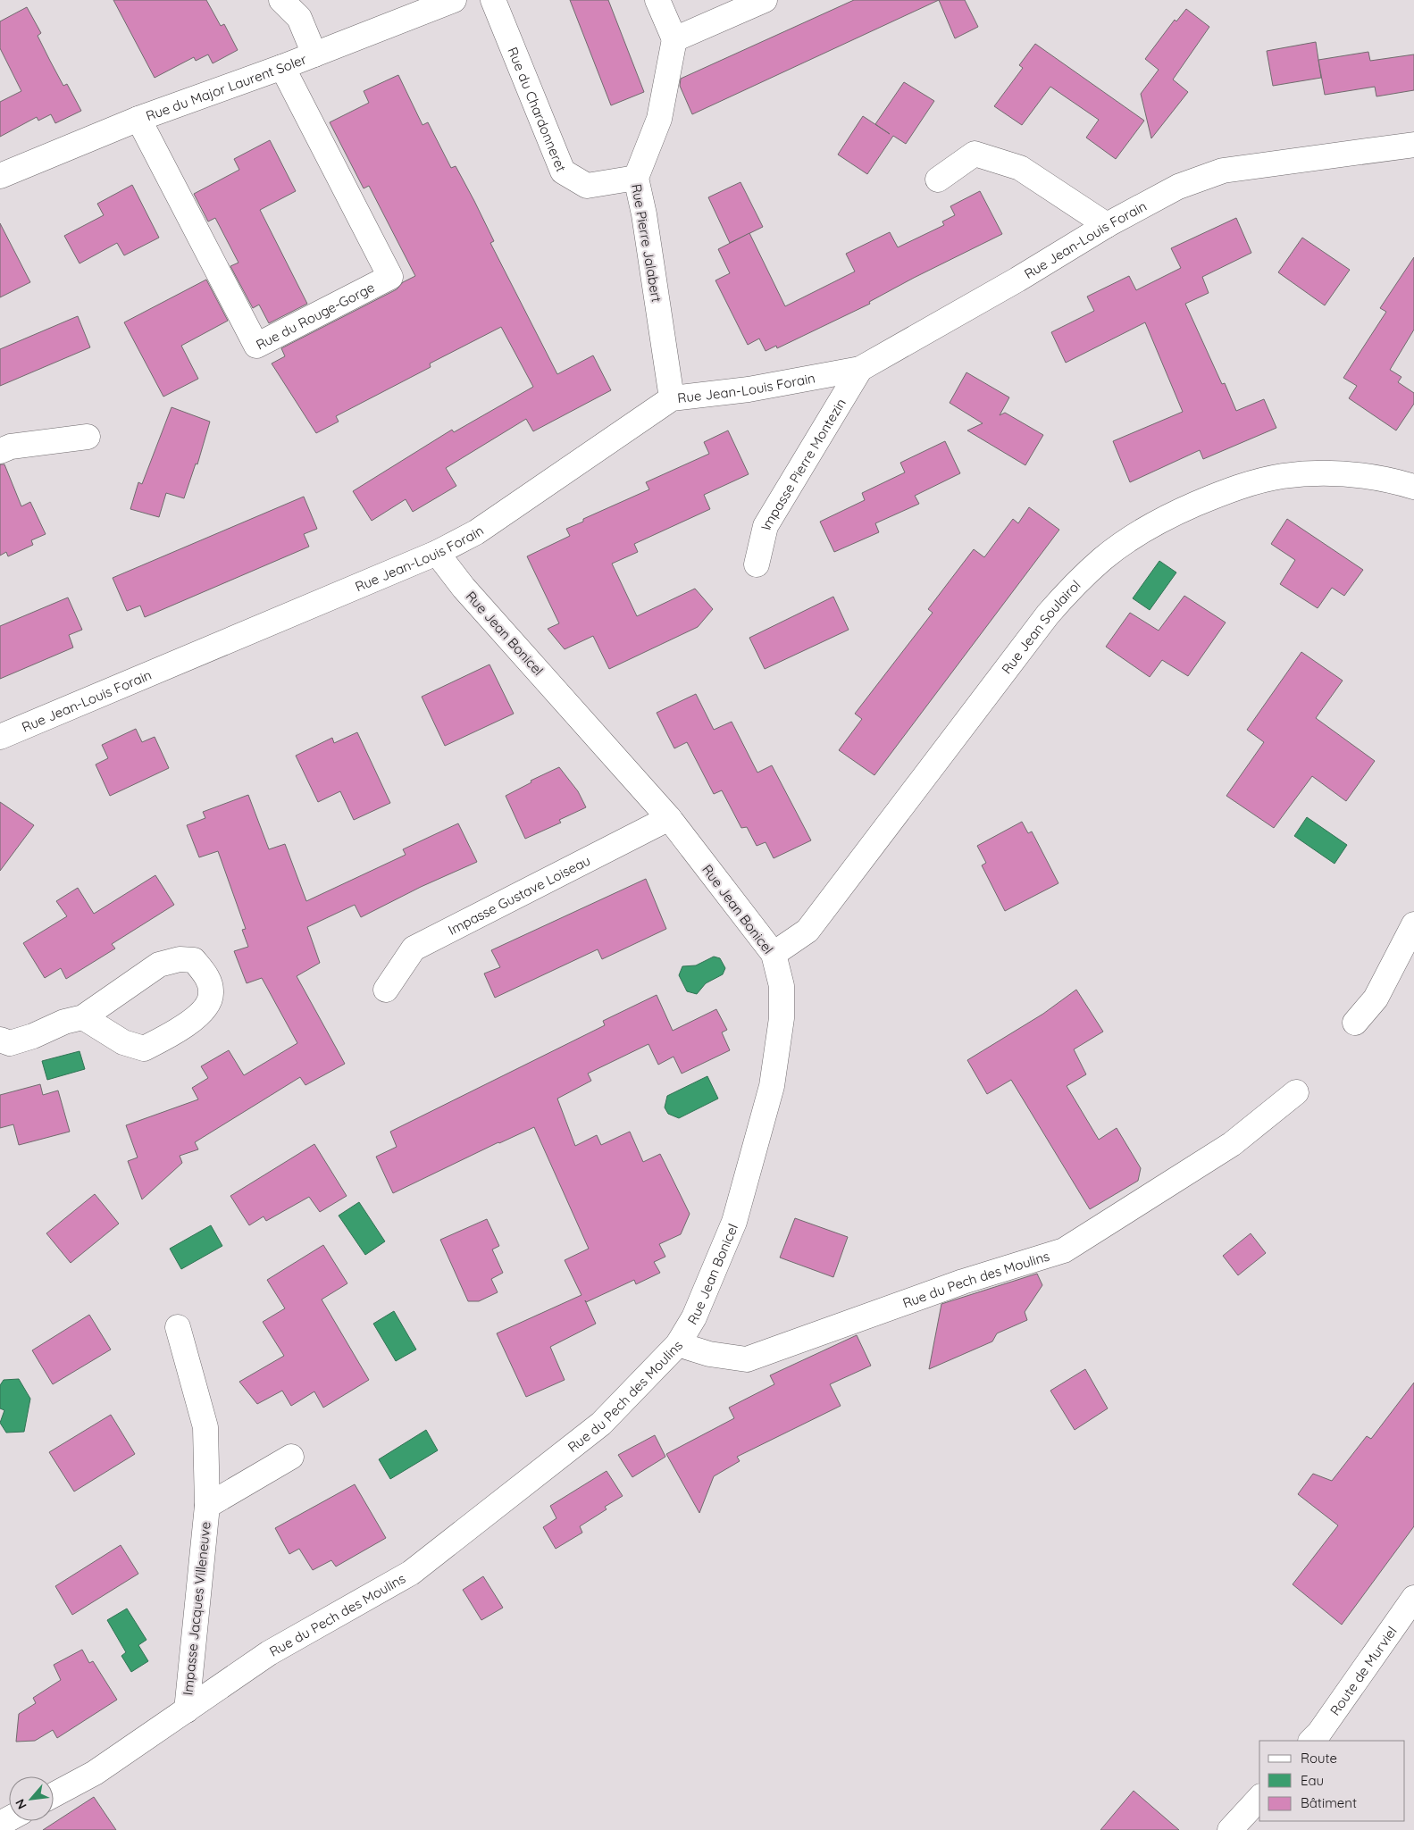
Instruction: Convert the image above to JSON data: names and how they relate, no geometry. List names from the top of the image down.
{
  "streets": {
    "street": [
      "Rue du Major Laurent Soler",
      "Rue du Chardonneret",
      "Rue Jean-Louis Forain",
      "Rue Pierre Jalabert",
      "Rue du Rouge-Gorge",
      "Impasse Pierre Montezin",
      "Rue Jean Soulairol",
      "Rue Jean Bonicel",
      "Impasse Gustave Loiseau",
      "Rue du Pech des Moulins",
      "Impasse Jacques Villeneuve",
      "Route de Murviel"
    ]
  },
  "crossings": [
    ["Rue du Major Laurent Soler", "Rue du Rouge-Gorge"],
    ["Rue du Chardonneret", "Rue Pierre Jalabert"],
    ["Rue Jean-Louis Forain", "Rue Pierre Jalabert"],
    ["Rue Jean-Louis Forain", "Impasse Pierre Montezin"],
    ["Rue Jean-Louis Forain", "Rue Jean Bonicel"],
    ["Rue Jean Soulairol", "Rue Jean Bonicel"],
    ["Rue Jean Bonicel", "Impasse Gustave Loiseau"],
    ["Rue Jean Bonicel", "Rue du Pech des Moulins"],
    ["Rue du Pech des Moulins", "Impasse Jacques Villeneuve"]
  ],
  "legend": ["Route", "Eau", "Bâtiment"],
  "north": "bottom left"
}
